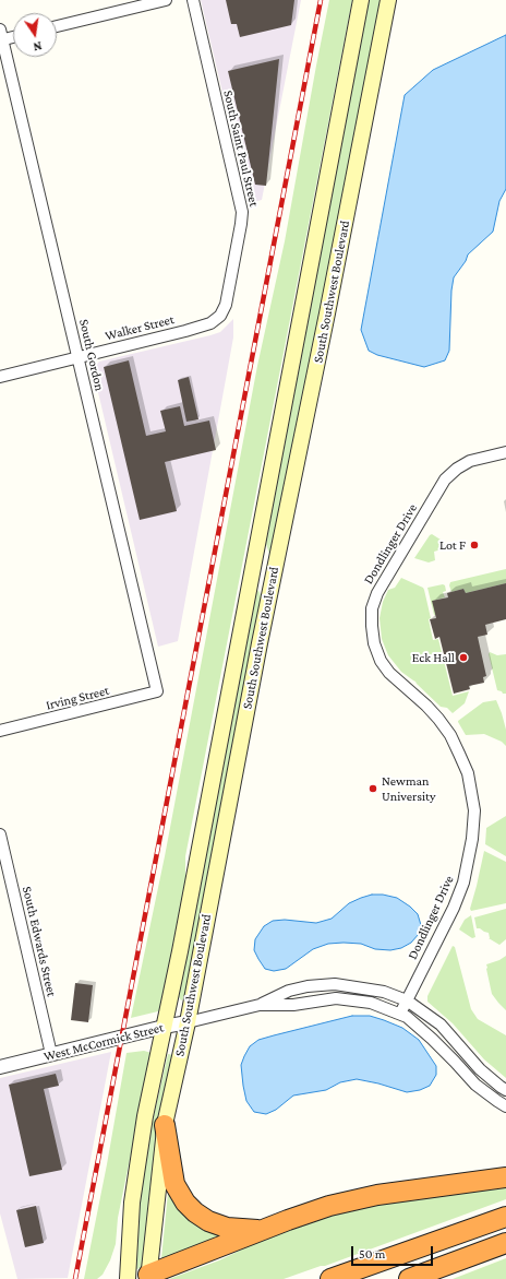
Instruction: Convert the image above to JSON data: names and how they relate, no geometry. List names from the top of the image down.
{
  "streets": {
    "main road": ["South Southwest Boulevard"],
    "street": [
      "South Saint Paul Street",
      "Walker Street",
      "South Gordon",
      "Dondlinger Drive",
      "Irving Street",
      "South Edwards Street",
      "West McCormick Street"
    ]
  },
  "crossings": [
    ["South Saint Paul Street", "Walker Street"],
    ["South Southwest Boulevard", "West McCormick Street"],
    ["Walker Street", "South Gordon"],
    ["South Gordon", "Irving Street"],
    ["Dondlinger Drive", "West McCormick Street"],
    ["South Edwards Street", "West McCormick Street"]
  ],
  "places": ["Lot F", "Eck Hall", "Newman University"],
  "scale_bar": "50 m",
  "north": "bottom"
}
